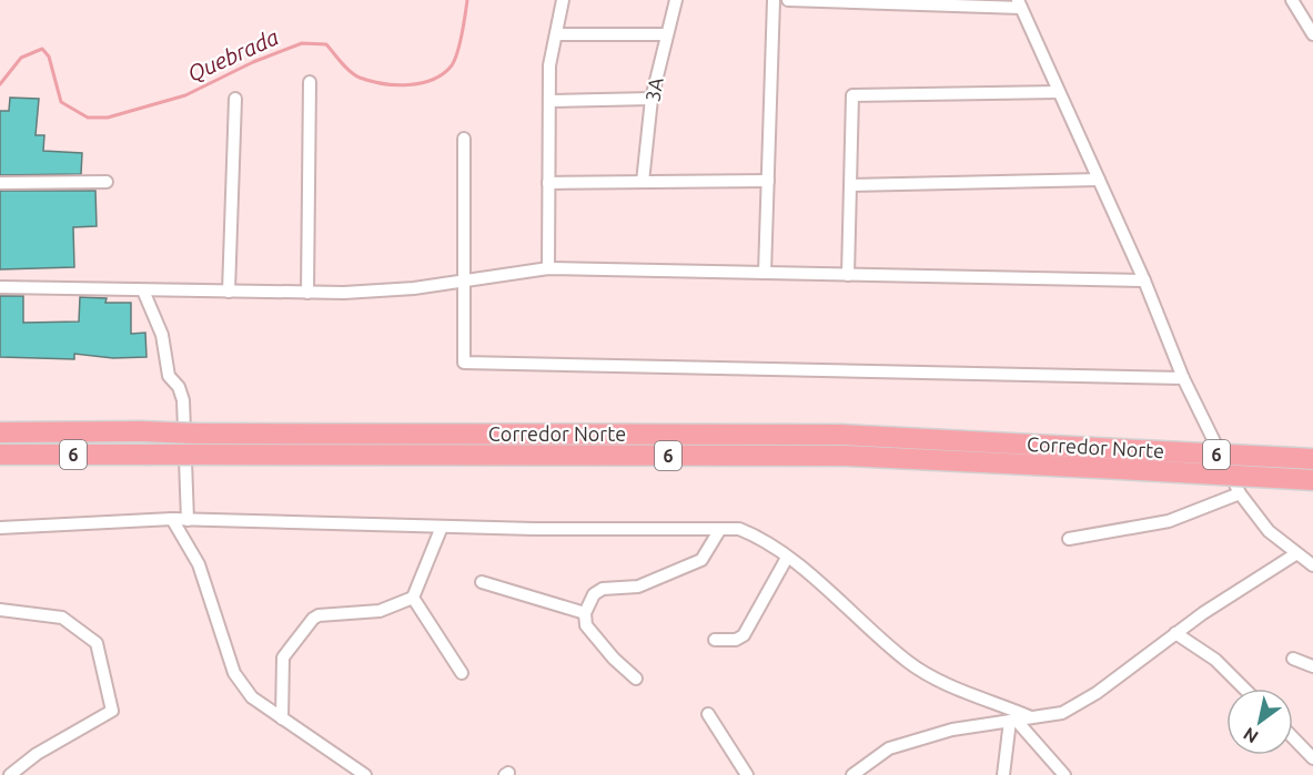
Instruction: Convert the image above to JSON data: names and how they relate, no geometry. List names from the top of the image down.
{
  "streets": {
    "highway": ["Corredor Norte", "6"],
    "street": ["3A"]
  },
  "water": ["Quebrada"],
  "north": "bottom left"
}
